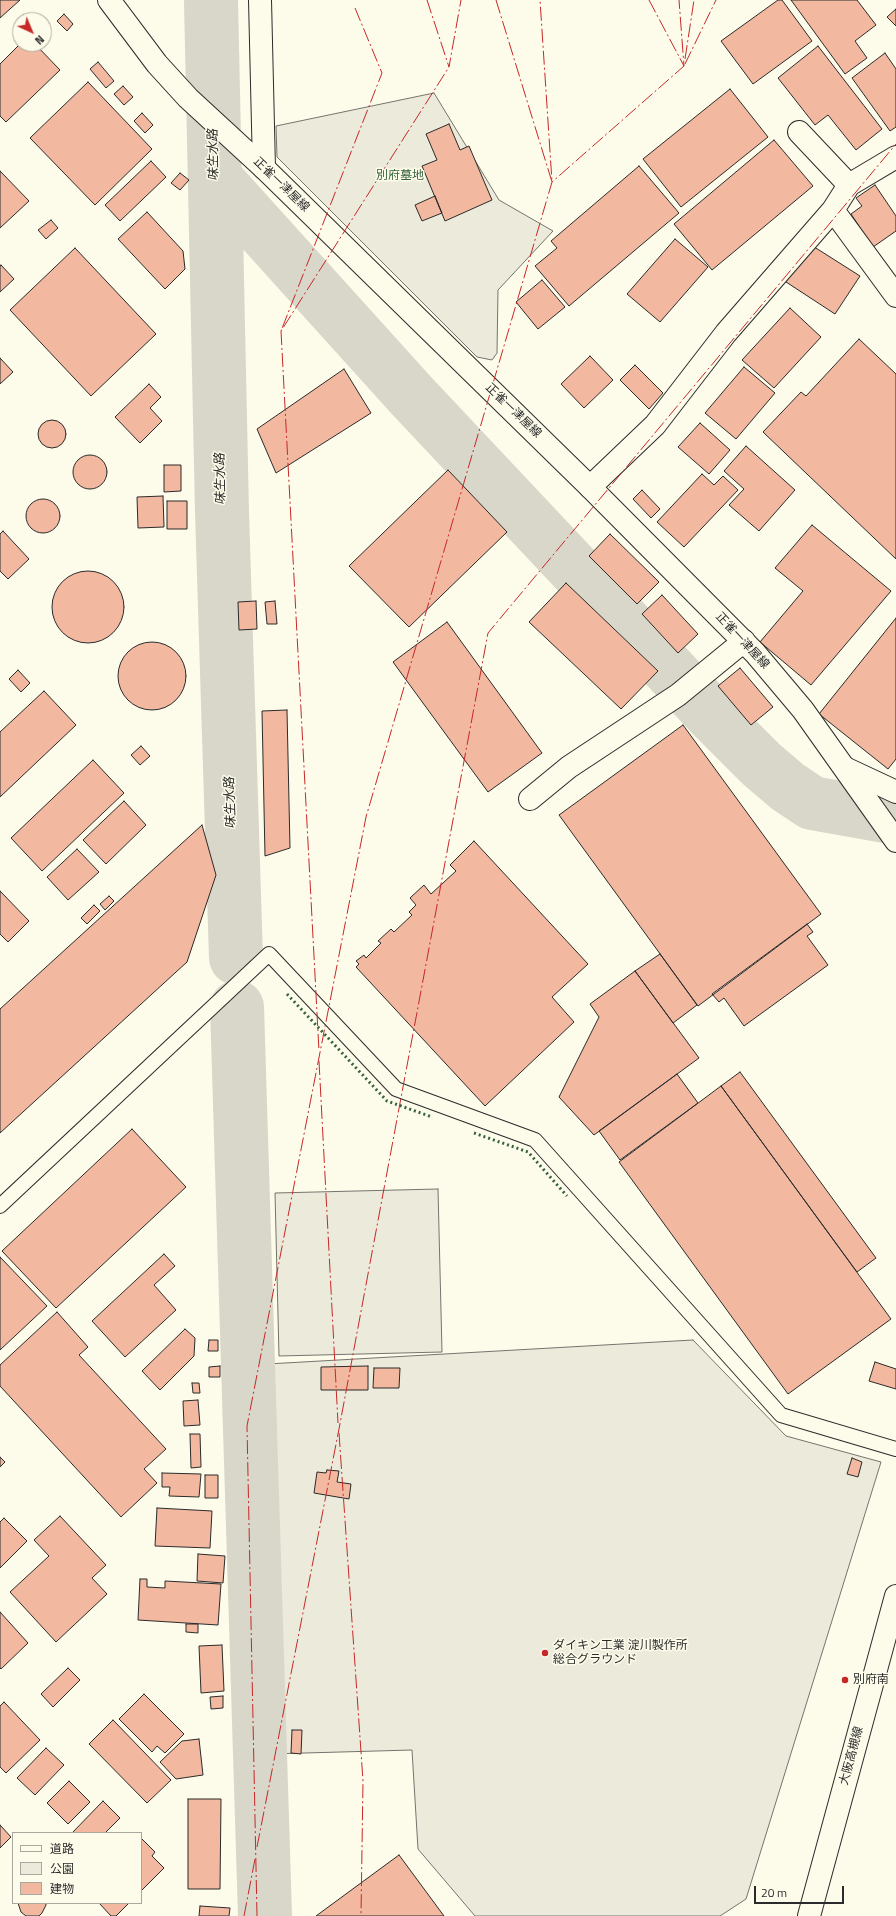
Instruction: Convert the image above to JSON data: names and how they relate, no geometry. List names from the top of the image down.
{
  "streets": {
    "main road": ["正雀一津屋線", "大阪高槻線"]
  },
  "water": ["味生水路"],
  "parks": ["別府墓地"],
  "places": ["ダイキン工業 淀川製作所 総合グラウンド", "別府南"],
  "legend": ["道路", "公園", "建物"],
  "scale_bar": "20 m",
  "north": "bottom right"
}
